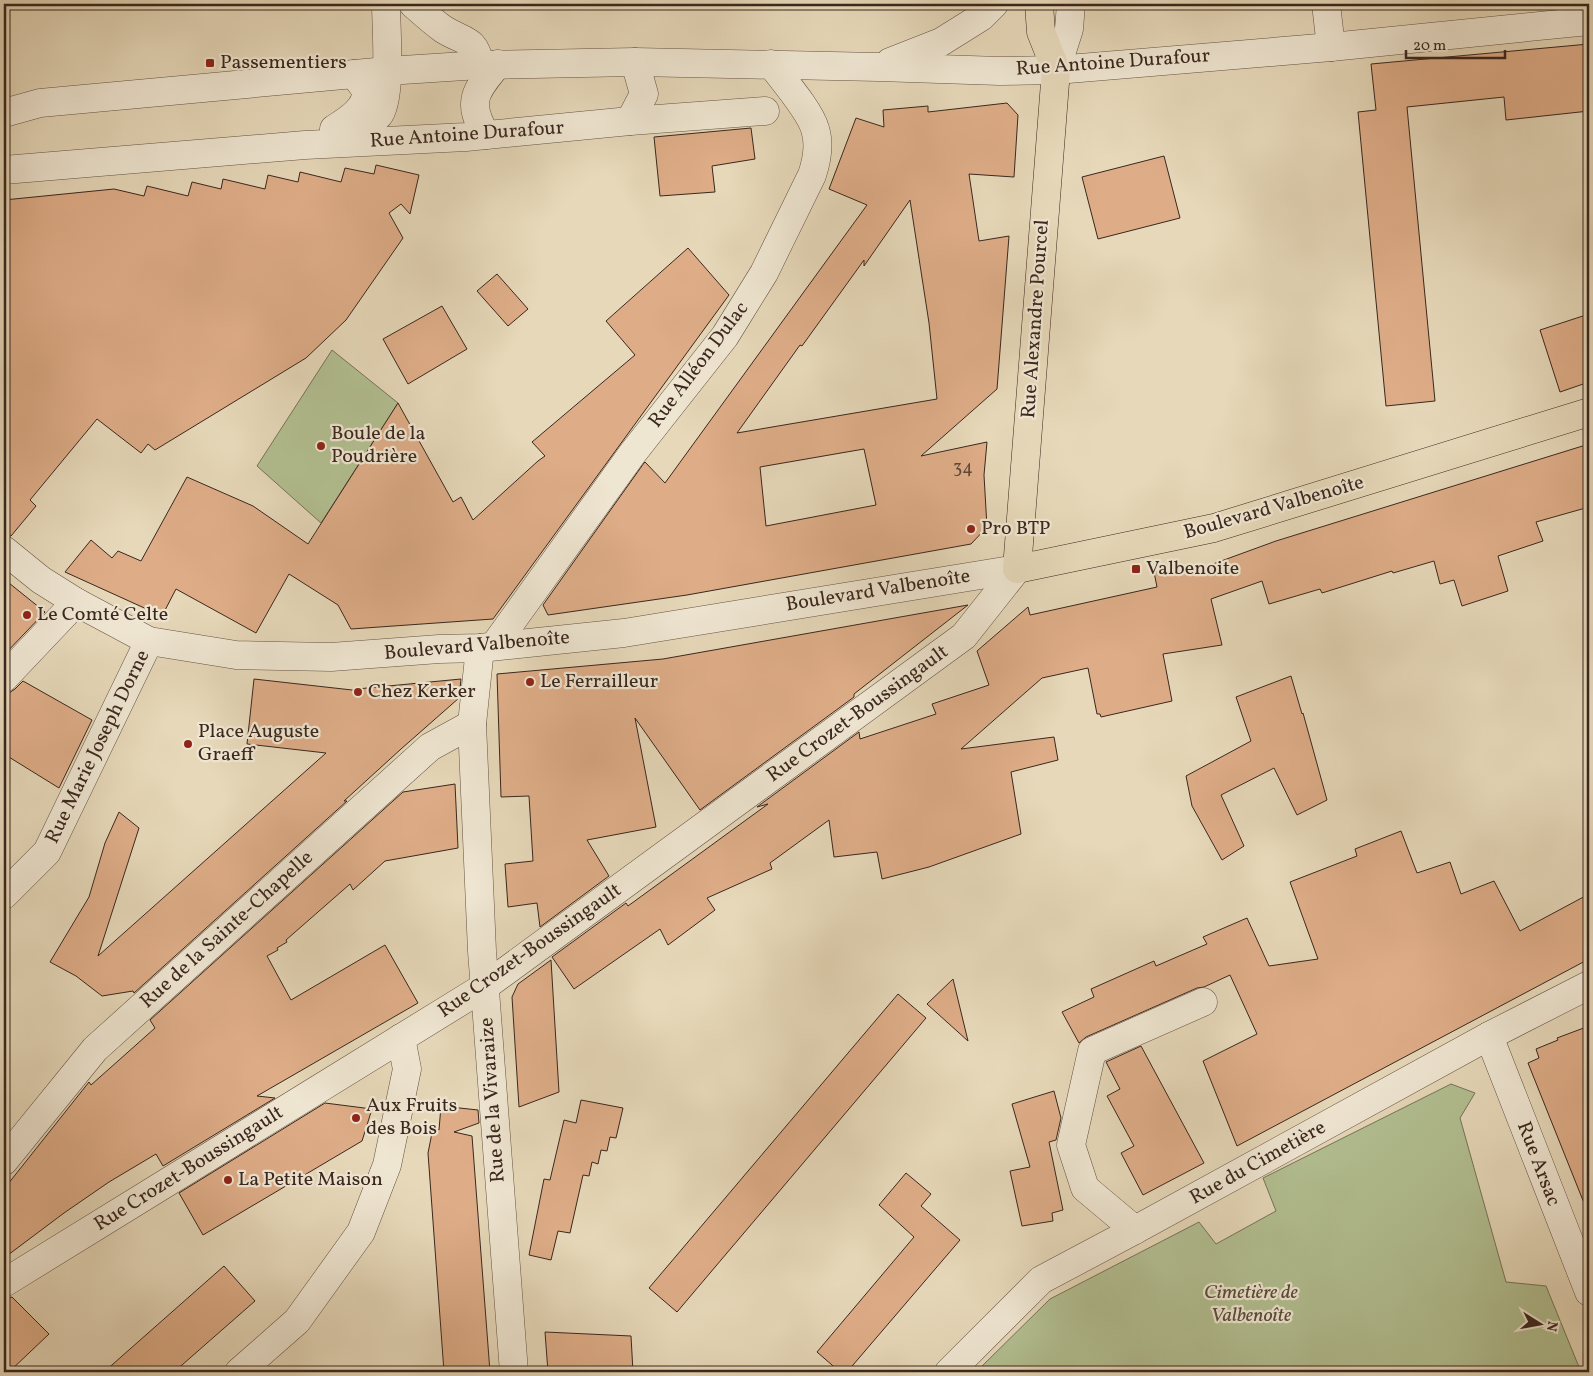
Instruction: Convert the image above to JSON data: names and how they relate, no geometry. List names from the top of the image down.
{
  "streets": {
    "main road": ["Rue Alexandre Pourcel", "Boulevard Valbenoîte"],
    "street": [
      "Rue Antoine Durafour",
      "Rue Alléon Dulac",
      "Rue Crozet-Boussingault",
      "Rue Marie Joseph Dorne",
      "Rue de la Sainte-Chapelle",
      "Rue de la Vivaraize",
      "Rue du Cimetière",
      "Rue Arsac"
    ]
  },
  "crossings": [
    ["Rue Antoine Durafour", "Rue Alexandre Pourcel"],
    ["Rue Antoine Durafour", "Rue Alléon Dulac"],
    ["Rue Alexandre Pourcel", "Boulevard Valbenoîte"],
    ["Rue Alexandre Pourcel", "Rue Crozet-Boussingault"],
    ["Rue Alléon Dulac", "Boulevard Valbenoîte"],
    ["Rue Alléon Dulac", "Rue de la Vivaraize"],
    ["Boulevard Valbenoîte", "Rue Crozet-Boussingault"],
    ["Boulevard Valbenoîte", "Rue Marie Joseph Dorne"],
    ["Boulevard Valbenoîte", "Rue de la Vivaraize"],
    ["Rue Crozet-Boussingault", "Rue de la Vivaraize"],
    ["Rue de la Sainte-Chapelle", "Rue de la Vivaraize"],
    ["Rue du Cimetière", "Rue Arsac"]
  ],
  "parks": ["Cimetière de Valbenoîte"],
  "places": {
    "transit": ["Passementiers", "Valbenoite"],
    "other": [
      "Boule de la Poudrière",
      "Pro BTP",
      "Le Comté Celte",
      "Le Ferrailleur",
      "Chez Kerker",
      "Place Auguste Graeff",
      "Aux Fruits des Bois",
      "La Petite Maison"
    ]
  },
  "house_numbers": ["34"],
  "scale_bar": "20 m",
  "north": "right"
}
